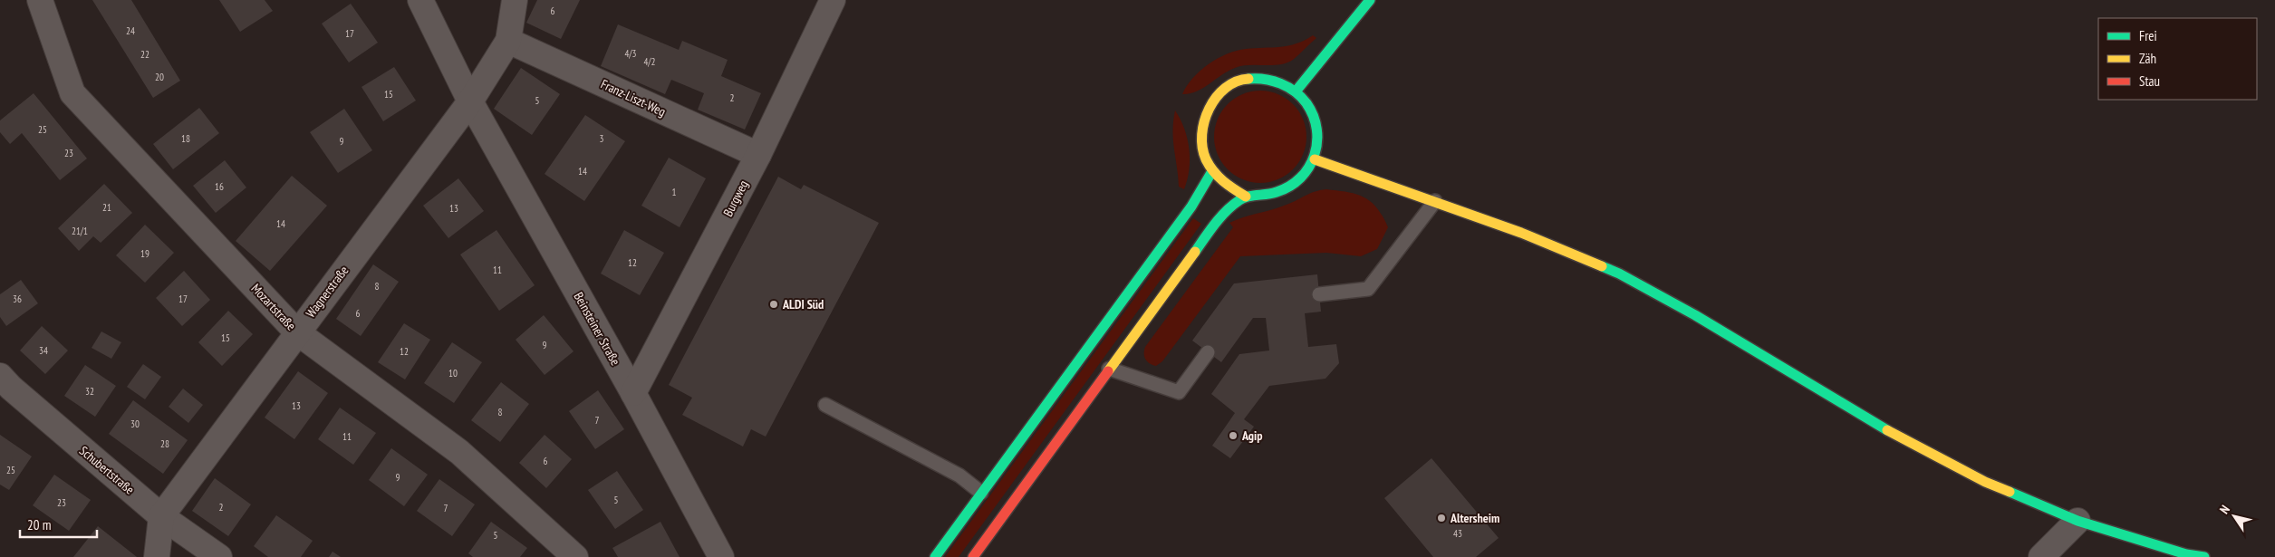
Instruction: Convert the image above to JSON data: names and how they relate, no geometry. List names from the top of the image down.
{
  "streets": {
    "street": [
      "Franz-Liszt-Weg",
      "Burgweg",
      "Wagnerstraße",
      "Mozartstraße",
      "Beinsteiner Straße",
      "Schubertstraße"
    ]
  },
  "crossings": [
    ["Franz-Liszt-Weg", "Burgweg"],
    ["Burgweg", "Beinsteiner Straße"],
    ["Wagnerstraße", "Mozartstraße"],
    ["Wagnerstraße", "Beinsteiner Straße"],
    ["Wagnerstraße", "Schubertstraße"]
  ],
  "places": ["ALDI Süd", "Agip", "Altersheim"],
  "house_numbers": [
    "6",
    "24",
    "17",
    "4/3",
    "22",
    "4/2",
    "20",
    "15",
    "2",
    "5",
    "25",
    "18",
    "3",
    "9",
    "23",
    "14",
    "16",
    "1",
    "21",
    "13",
    "14",
    "21/1",
    "19",
    "12",
    "11",
    "8",
    "36",
    "17",
    "6",
    "15",
    "9",
    "34",
    "12",
    "10",
    "32",
    "13",
    "8",
    "7",
    "30",
    "11",
    "28",
    "6",
    "25",
    "9",
    "5",
    "23",
    "2",
    "7",
    "43",
    "5"
  ],
  "legend": ["Frei", "Zäh", "Stau"],
  "scale_bar": "20 m",
  "north": "top left"
}
